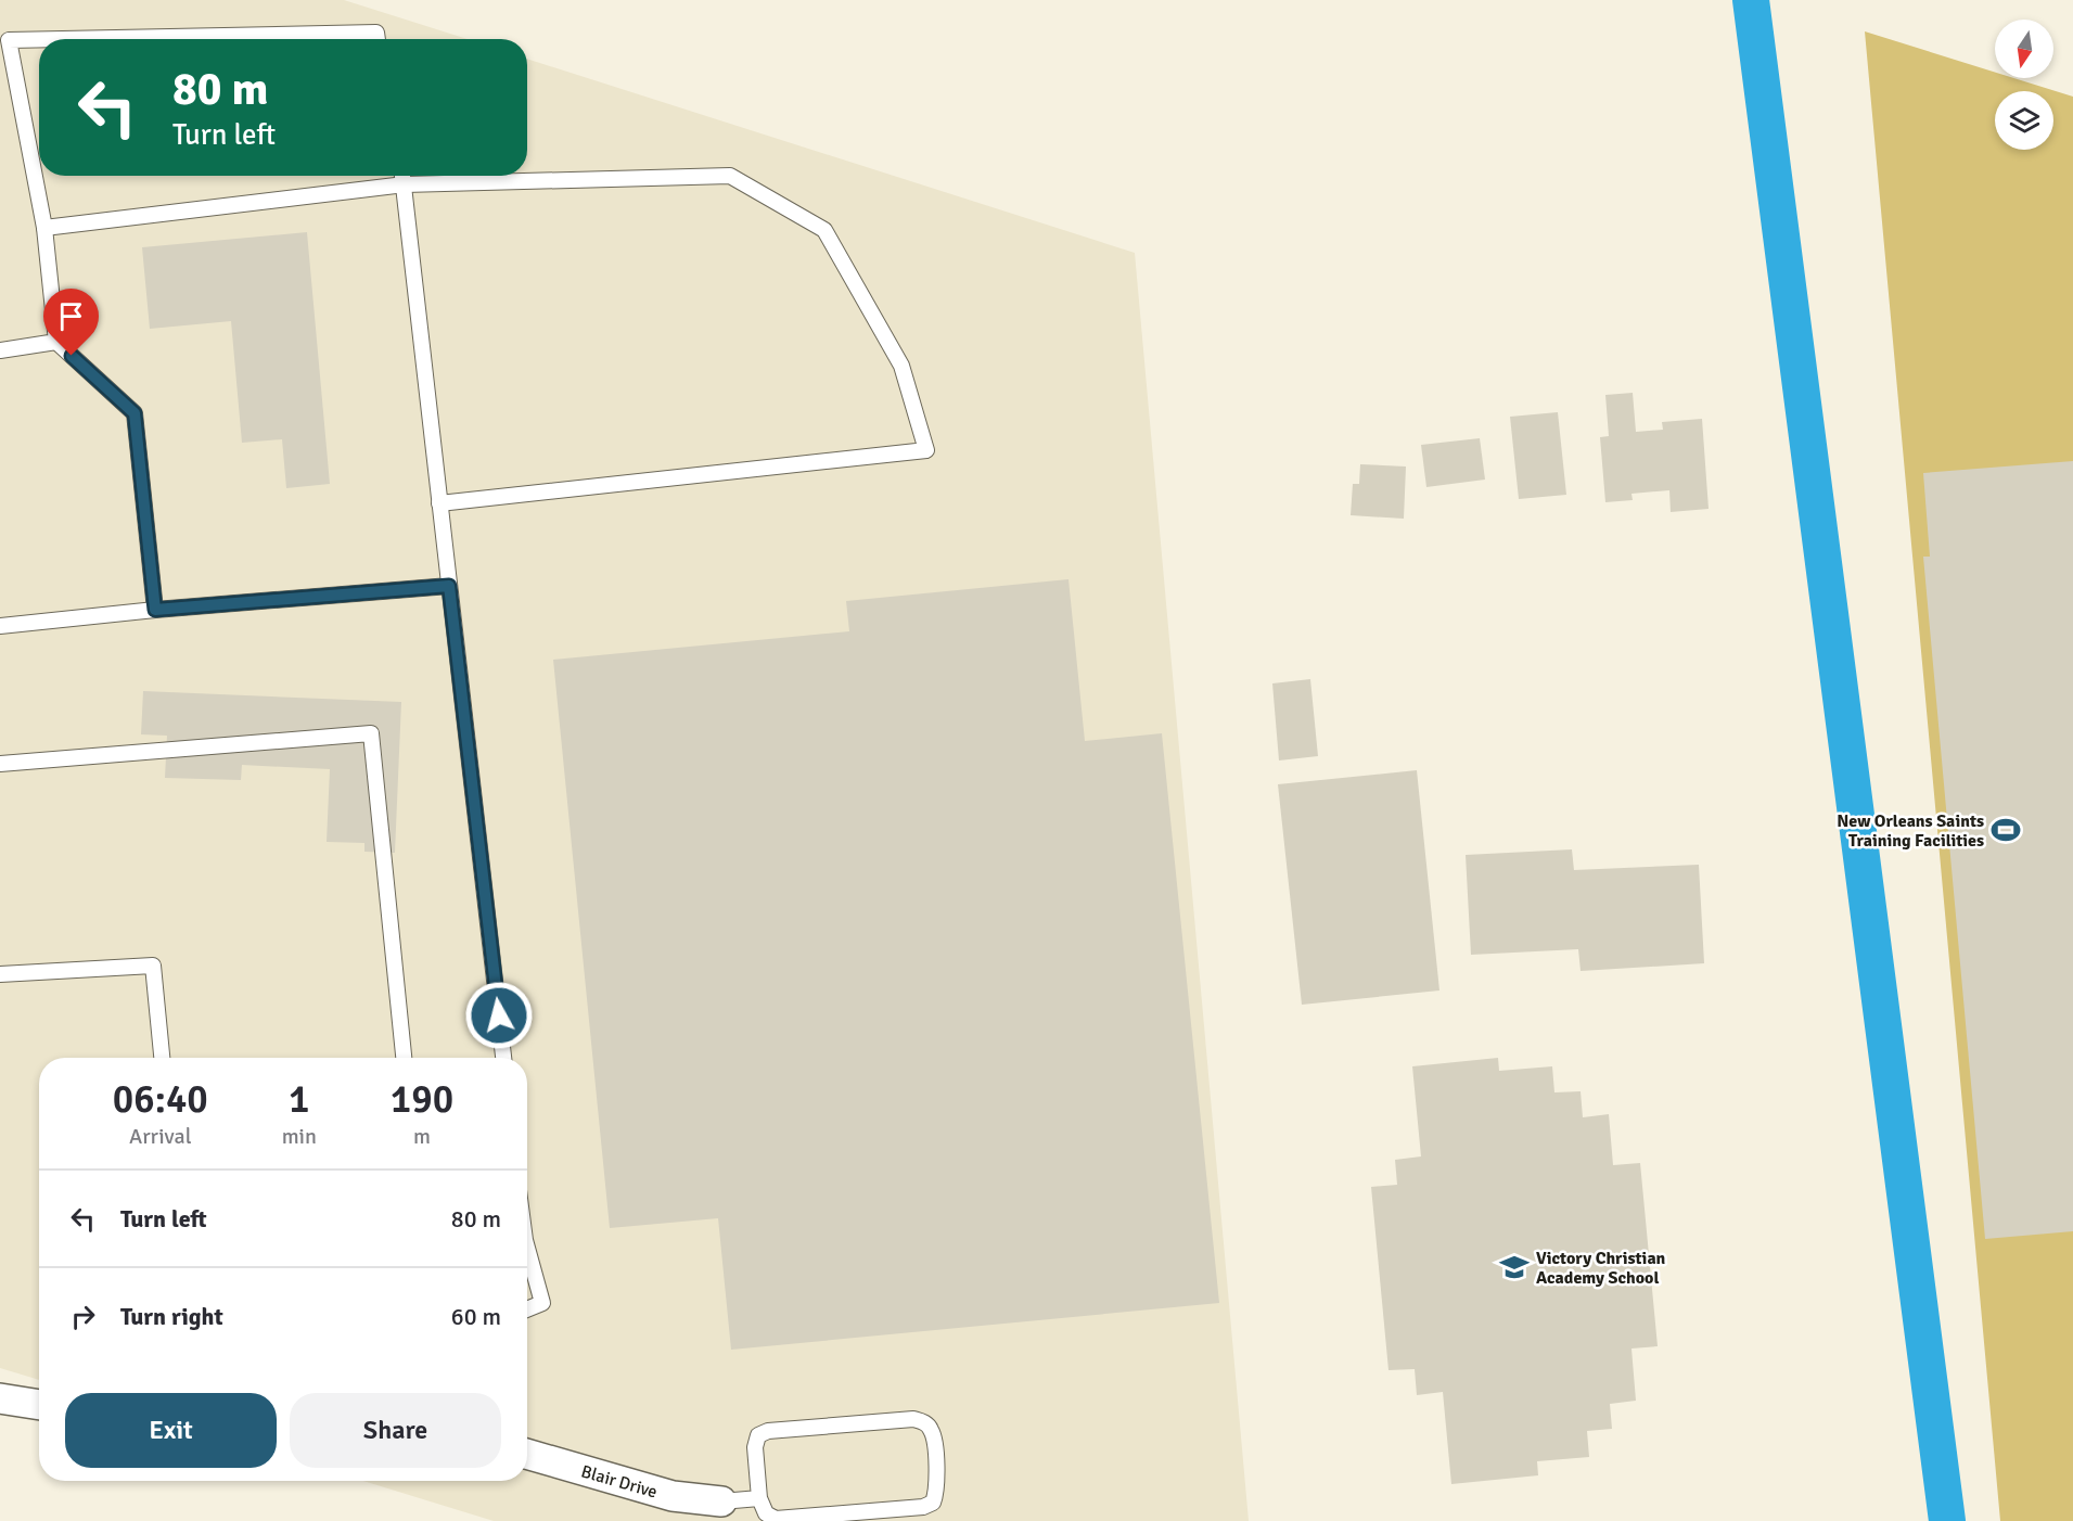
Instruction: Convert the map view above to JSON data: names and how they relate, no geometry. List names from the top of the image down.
{
  "streets": {
    "street": ["Blair Drive"]
  },
  "places": {
    "sports": ["New Orleans Saints Training Facilities"],
    "school or university": ["Victory Christian Academy School"]
  },
  "north": "bottom",
  "page": {
    "turn": ["80 m", "Turn left"],
    "eta": [
      "06:40",
      "Arrival",
      "1",
      "min",
      "190",
      "m"
    ],
    "list": [
      {
        "name": "Turn left",
        "value": "80 m"
      },
      {
        "name": "Turn right",
        "value": "60 m"
      }
    ],
    "buttons": ["Exit", "Share"]
  }
}
